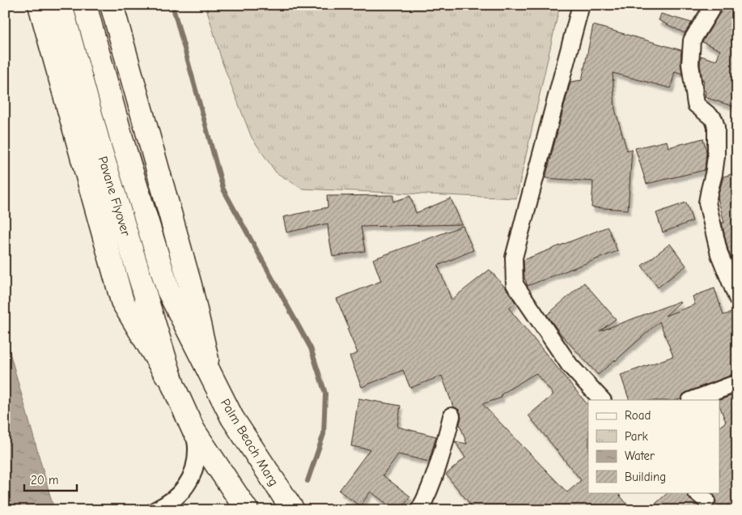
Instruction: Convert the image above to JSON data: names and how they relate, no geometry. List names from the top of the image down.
{
  "streets": {
    "main road": ["Pavane Flyover", "Palm Beach Marg"]
  },
  "crossings": [
    ["Pavane Flyover", "Palm Beach Marg"]
  ],
  "legend": [
    "Road",
    "Park",
    "Water",
    "Building"
  ],
  "scale_bar": "20 m"
}
